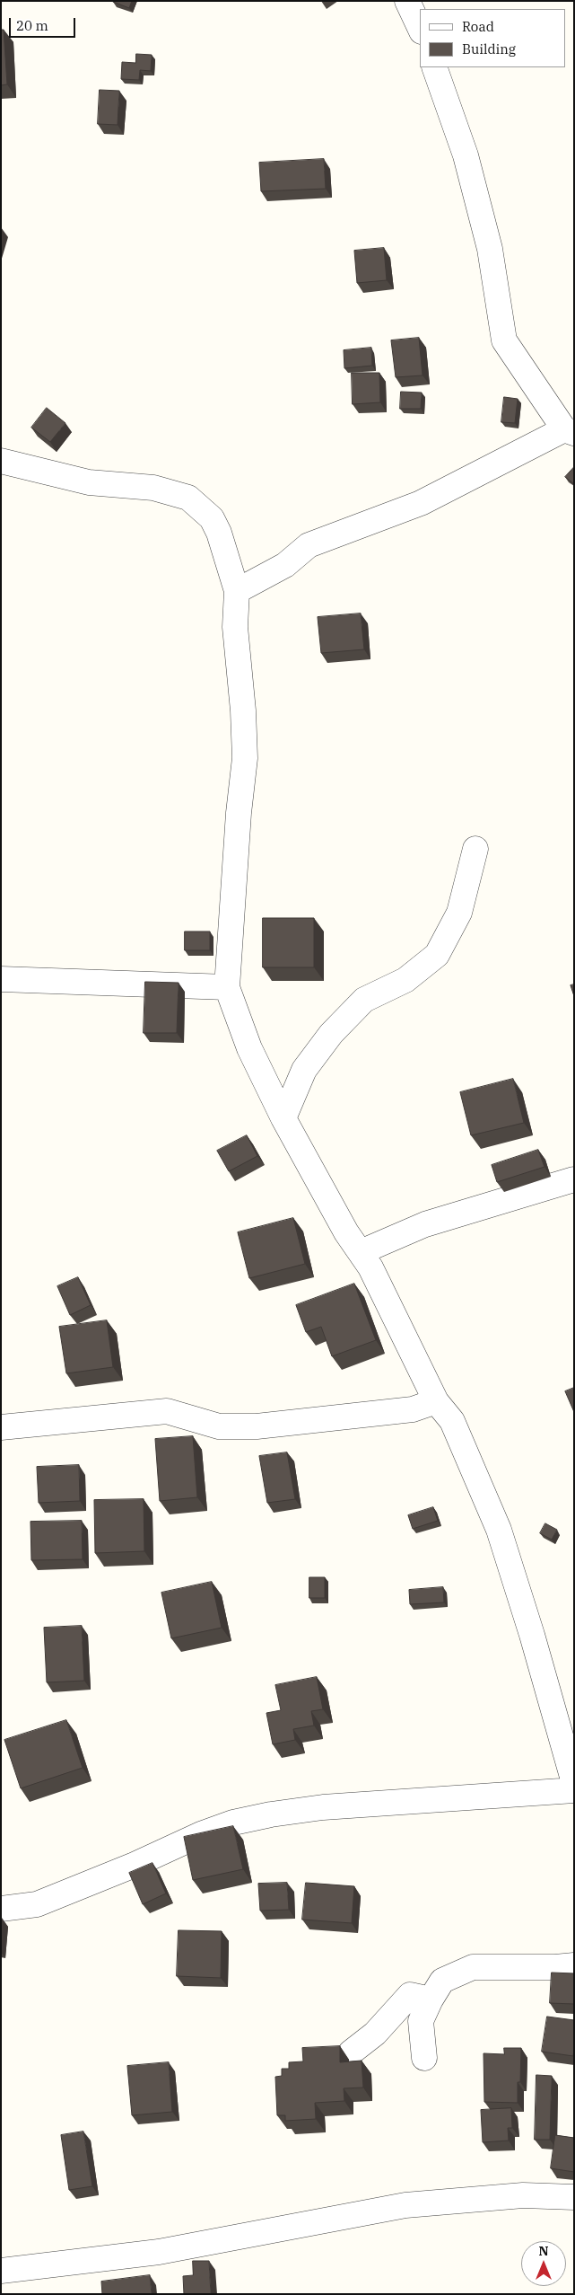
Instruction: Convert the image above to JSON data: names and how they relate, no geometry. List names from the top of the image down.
{
  "legend": ["Road", "Building"],
  "scale_bar": "20 m",
  "north": "top"
}
